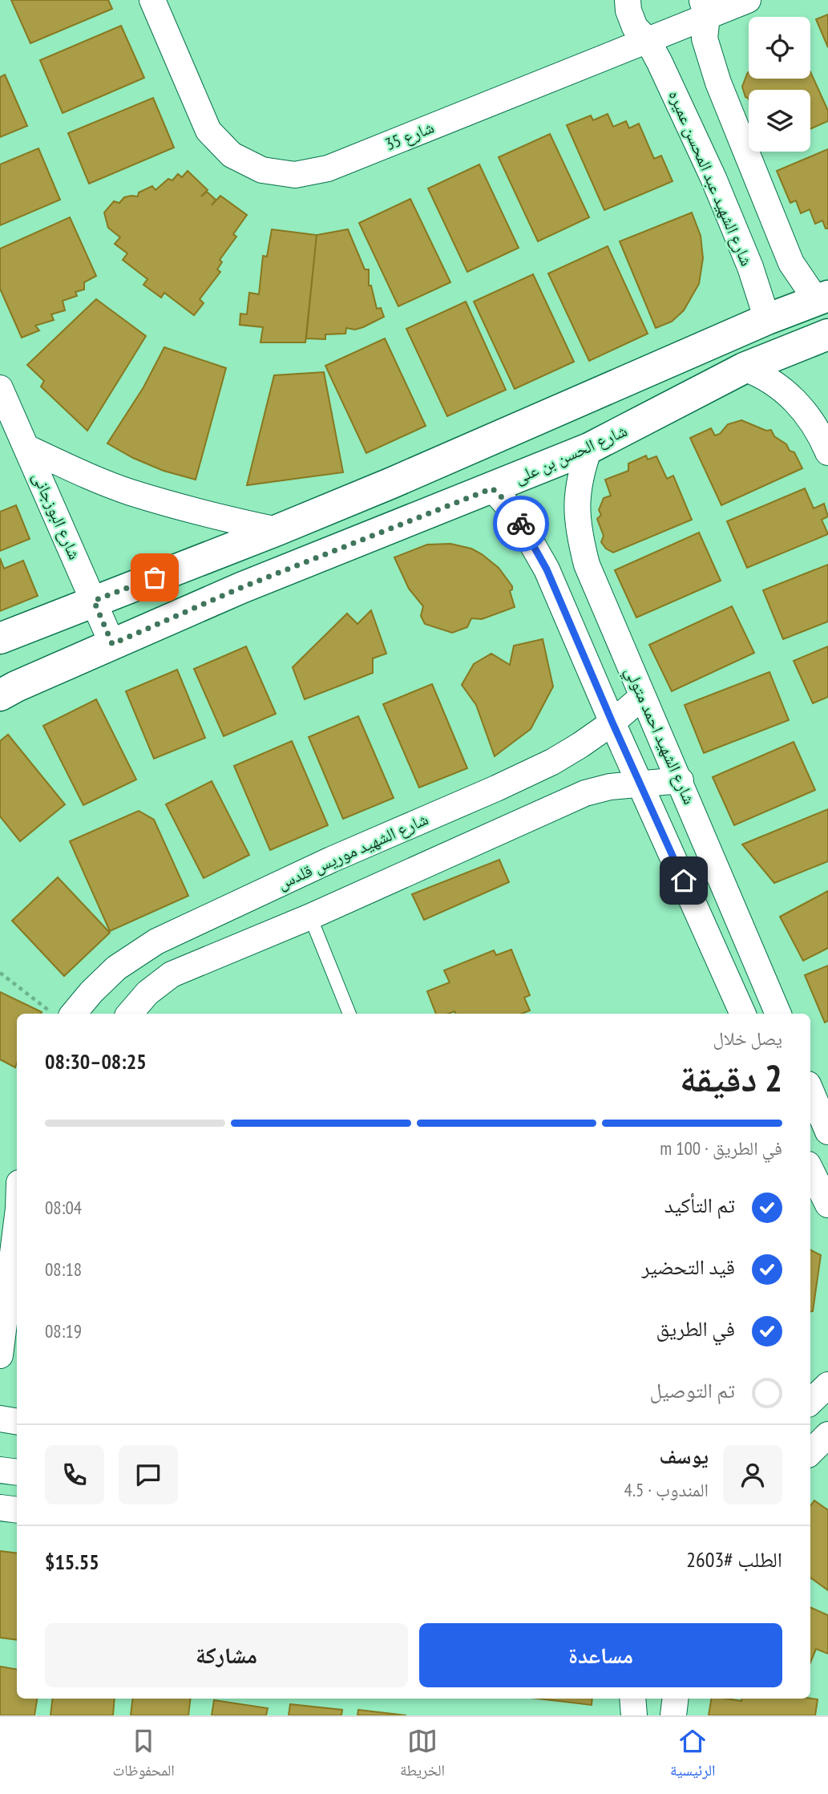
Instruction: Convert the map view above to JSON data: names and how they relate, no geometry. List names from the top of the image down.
{
  "streets": {
    "street": [
      "شارع 35",
      "شارع الشهيد عبد المحسن عميره",
      "شارع الحسن بن على",
      "شارع البوزجانى",
      "شارع الشهيد احمد متولي",
      "شارع الشهيد موريس قلدس"
    ]
  },
  "crossings": [
    ["شارع 35", "شارع الشهيد عبد المحسن عميره"],
    ["شارع الحسن بن على", "شارع البوزجانى"],
    ["شارع الحسن بن على", "شارع الشهيد احمد متولي"],
    ["شارع الشهيد احمد متولي", "شارع الشهيد موريس قلدس"]
  ],
  "page": {
    "heading": ["2 دقيقة", "يصل خلال", "08:25–08:30"],
    "panel": [
      "يوسف",
      "المندوب · 4.5",
      "الطلب #2603",
      "$15.55"
    ],
    "bar": "في الطريق · 100 m",
    "list": [
      ["تم التأكيد", "08:04"],
      ["قيد التحضير", "08:18"],
      ["في الطريق", "08:19"],
      "تم التوصيل"
    ],
    "buttons": ["مساعدة", "مشاركة"],
    "tabs": ["الرئيسية", "الخريطة", "المحفوظات"]
  }
}
